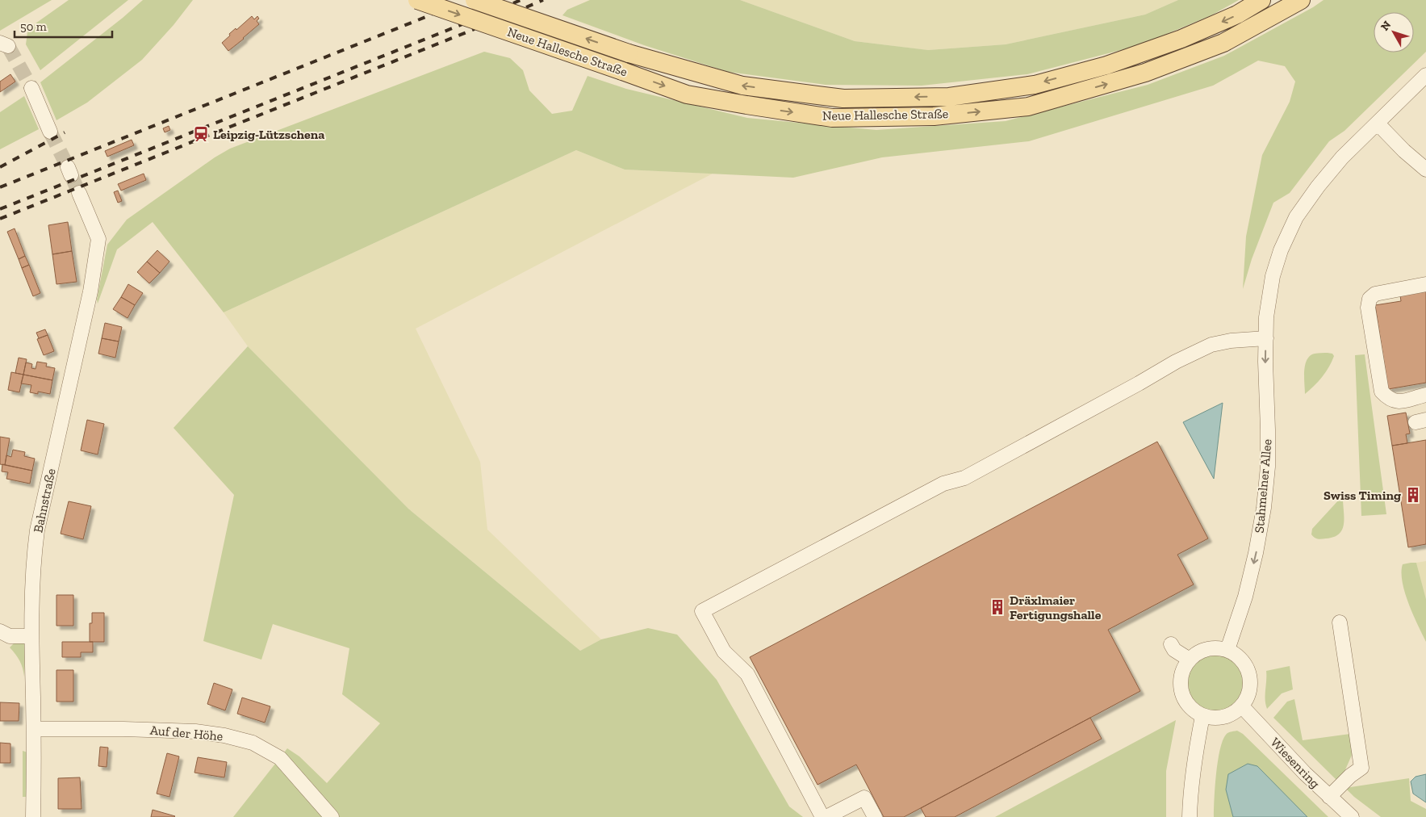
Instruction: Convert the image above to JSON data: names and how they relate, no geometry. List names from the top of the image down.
{
  "streets": {
    "main road": ["Neue Hallesche Straße"],
    "street": [
      "Stahmelner Allee",
      "Bahnstraße",
      "Auf der Höhe",
      "Wiesenring"
    ]
  },
  "crossings": [
    ["Stahmelner Allee", "Wiesenring"],
    ["Bahnstraße", "Auf der Höhe"]
  ],
  "one_way": ["Stahmelner Allee"],
  "places": {
    "station": ["Leipzig-Lützschena"],
    "building": ["Swiss Timing", "Dräxlmaier Fertigungshalle"]
  },
  "scale_bar": "50 m",
  "north": "top left"
}
